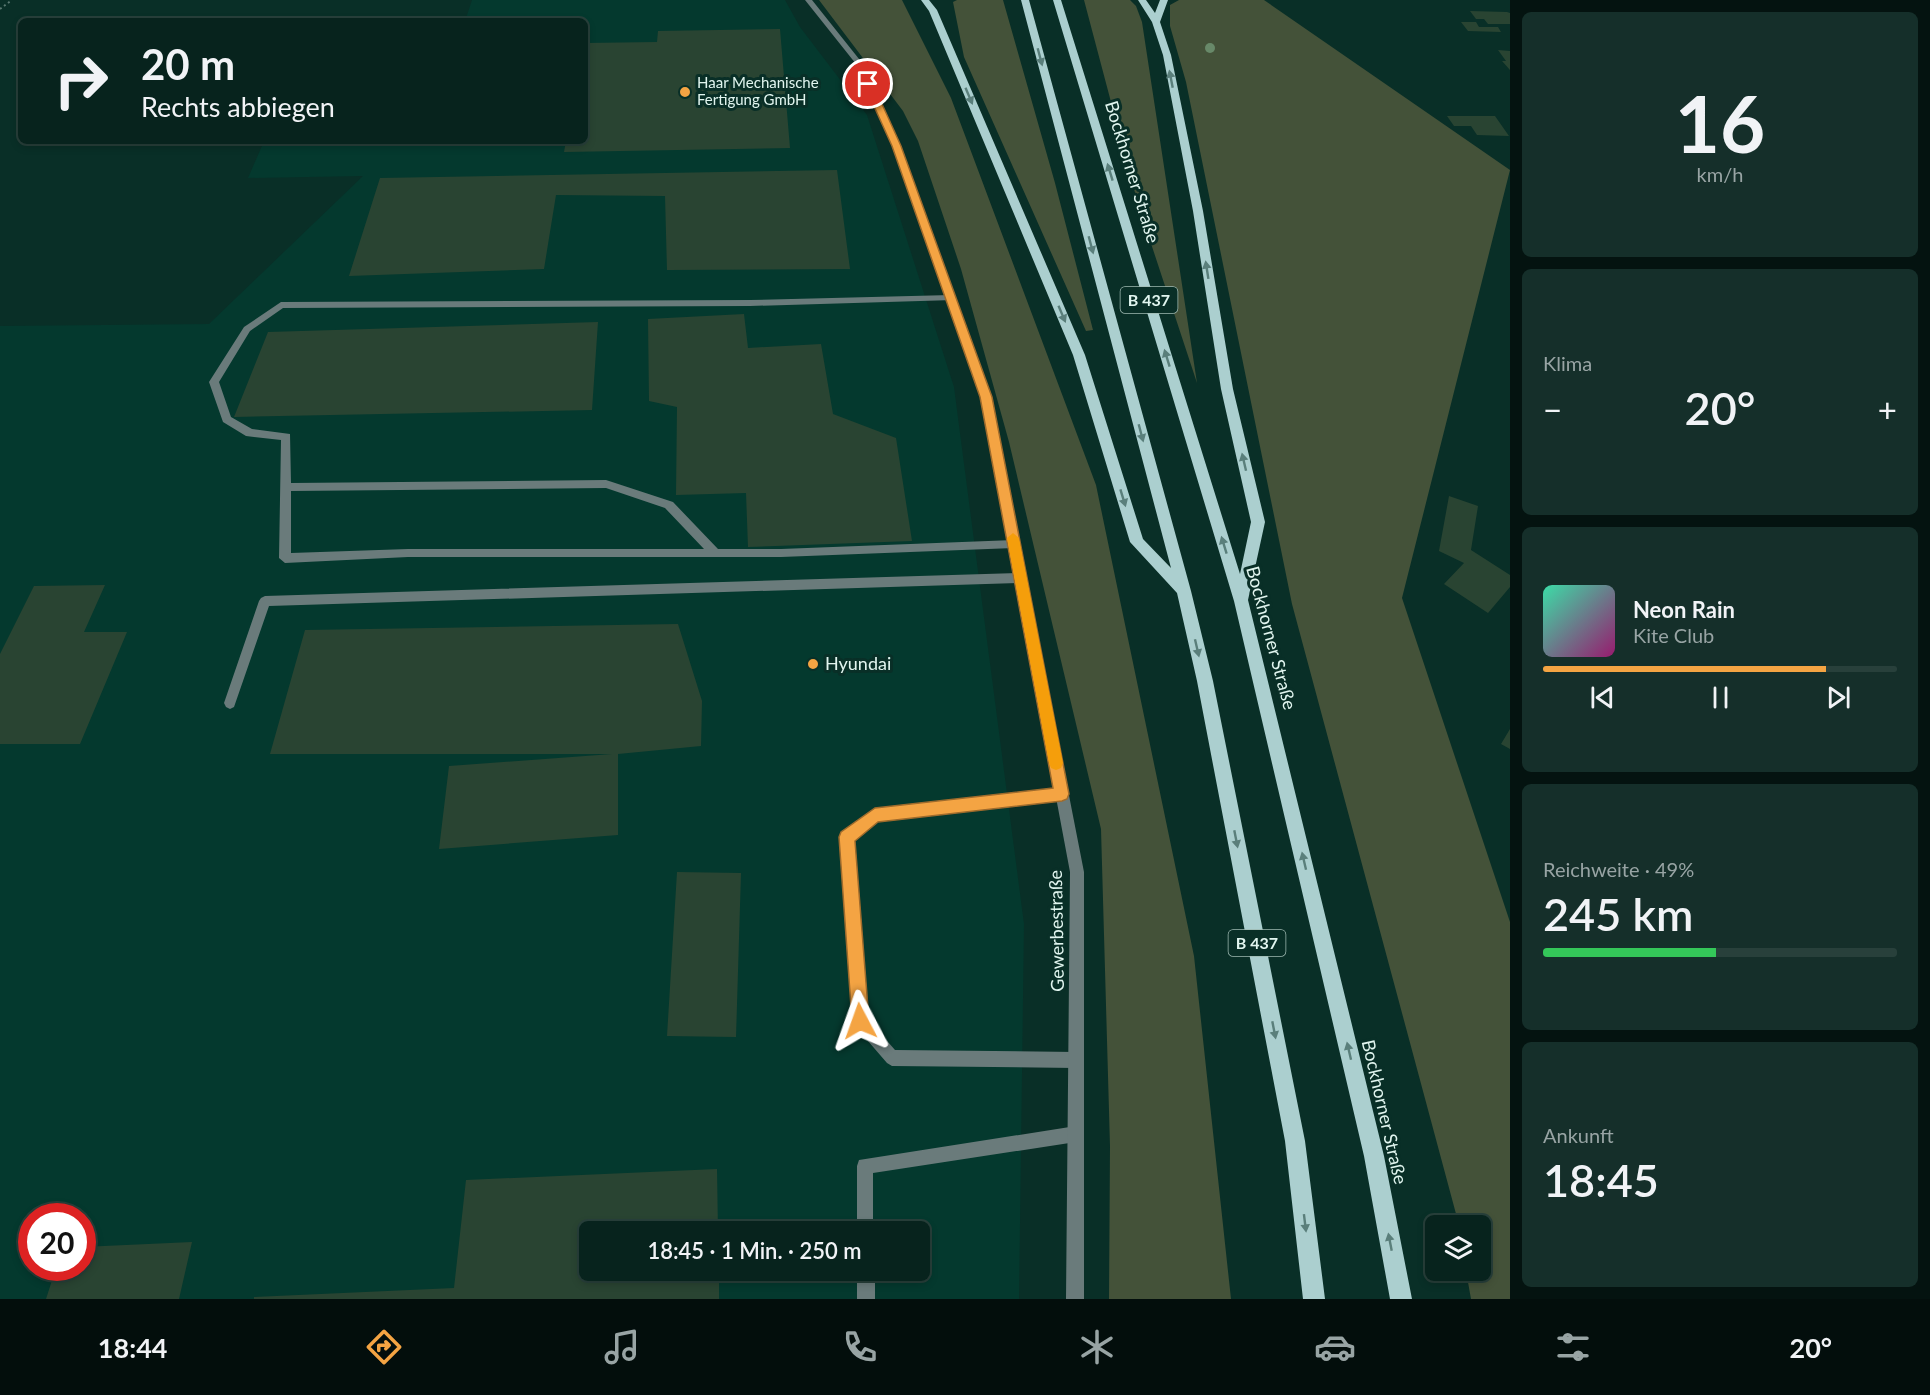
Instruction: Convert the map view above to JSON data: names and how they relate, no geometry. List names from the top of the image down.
{
  "streets": {
    "main road": ["Bockhorner Straße", "B 437"],
    "street": ["Gewerbestraße"]
  },
  "places": ["Haar Mechanische Fertigung GmbH", "Hyundai"],
  "page": {
    "tile": [
      ["16", "km/h"],
      "Klima",
      ["Reichweite · 49%", "245 km"],
      ["Ankunft", "18:45"]
    ],
    "turn": ["20 m", "Rechts abbiegen"],
    "heat": ["−", "20°", "+"],
    "song": ["Neon Rain", "Kite Club"],
    "limit": "20",
    "trip": "18:45 · 1 Min. · 250 m",
    "tabs": ["18:44", "20°"]
  }
}
